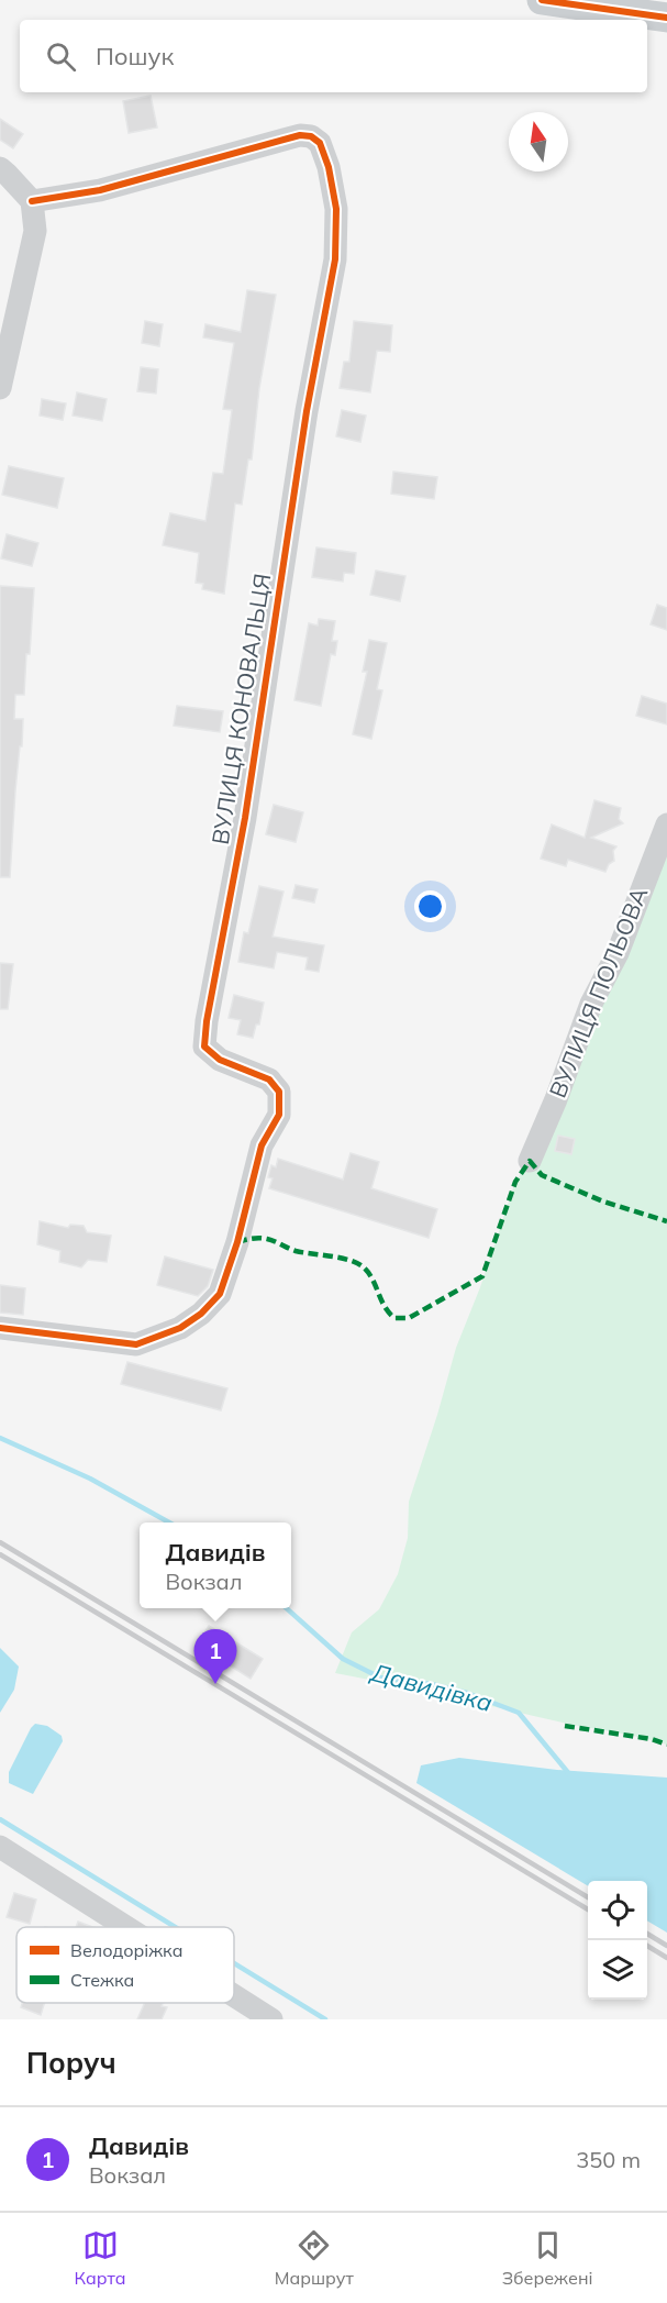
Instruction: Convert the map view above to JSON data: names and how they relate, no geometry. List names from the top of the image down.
{
  "streets": {
    "street": ["ВУЛИЦЯ КОНОВАЛЬЦЯ", "ВУЛИЦЯ ПОЛЬОВА"]
  },
  "water": ["Давидівка"],
  "legend": ["Велодоріжка", "Стежка"],
  "north": "top",
  "page": {
    "search": "Пошук",
    "popup": ["Давидів", "Вокзал"],
    "pins": "1",
    "heading": "Поруч",
    "list": [
      {
        "mark": "1",
        "name": "Давидів",
        "note": "Вокзал",
        "value": "350 m"
      }
    ],
    "nav": ["Карта", "Маршрут", "Збережені"]
  }
}
